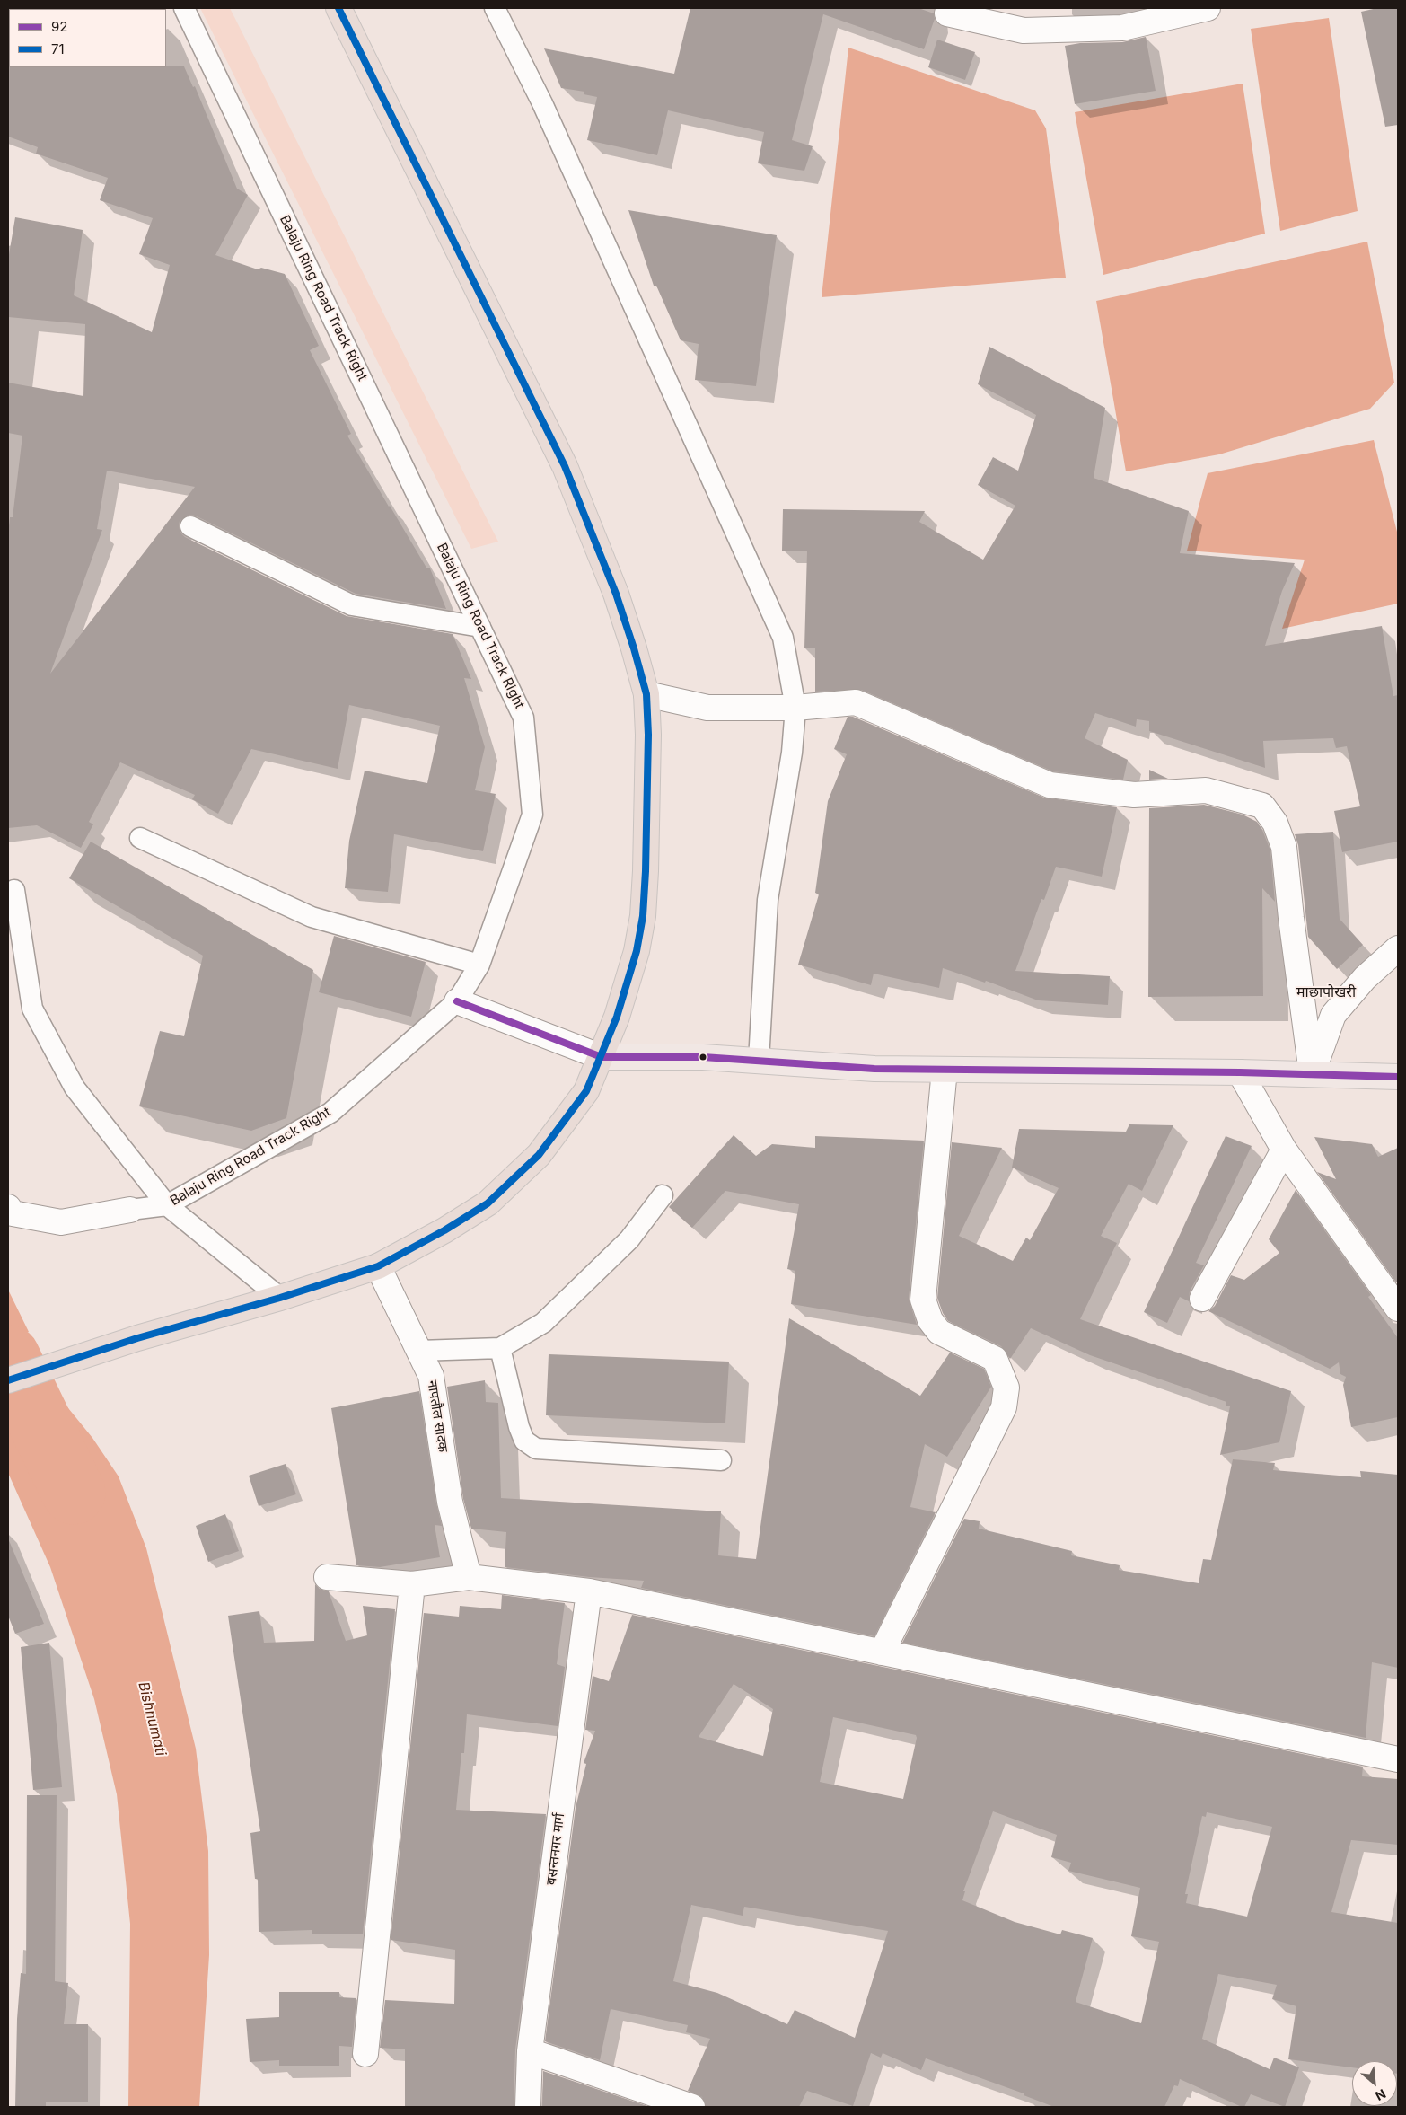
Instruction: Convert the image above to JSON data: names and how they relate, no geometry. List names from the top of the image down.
{
  "streets": {
    "street": ["नापतौल सादक", "बसन्तनगर मार्ग"],
    "lane": ["Balaju Ring Road Track Right"]
  },
  "districts": ["माछापोखरी"],
  "water": ["Bishnumati"],
  "lines": ["transit line 71", "transit line 92"],
  "legend": ["92", "71"],
  "north": "bottom right"
}
